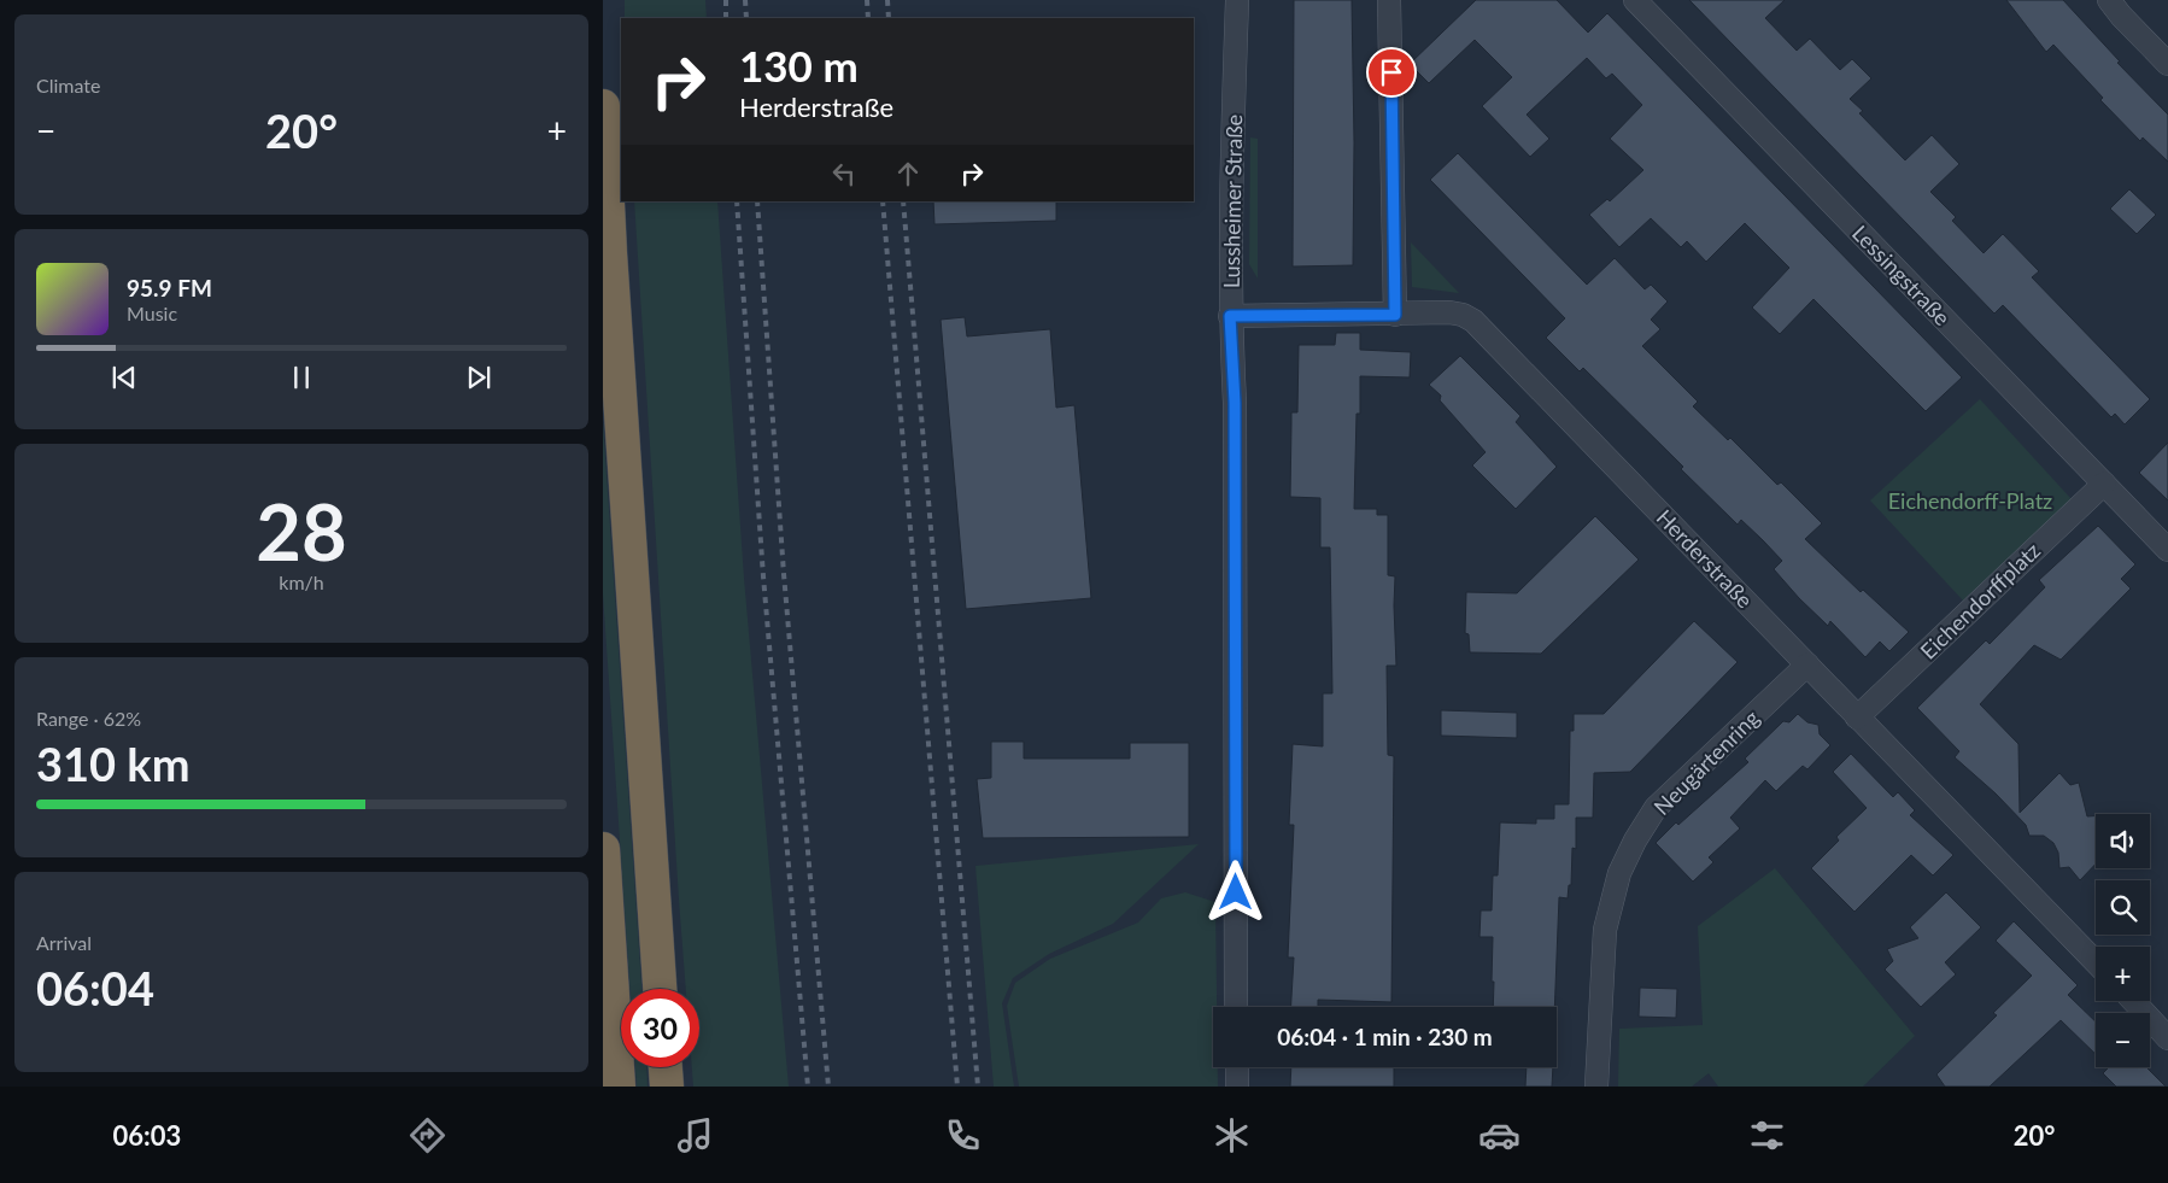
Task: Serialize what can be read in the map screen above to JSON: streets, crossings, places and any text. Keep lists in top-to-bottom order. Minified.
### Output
{"streets":{"street":["Lussheimer Straße","Lessingstraße","Herderstraße","Eichendorffplatz","Neugärtenring"]},"crossings":[["Lussheimer Straße","Herderstraße"],["Lessingstraße","Eichendorffplatz"],["Herderstraße","Eichendorffplatz"],["Herderstraße","Neugärtenring"]],"parks":["Eichendorff-Platz"],"page":{"tile":["Climate",["28","km/h"],["Range · 62%","310 km"],["Arrival","06:04"]],"turn":["130 m","Herderstraße"],"heat":["−","20°","+"],"song":["95.9 FM","Music"],"map_buttons":["+","−"],"limit":"30","trip":"06:04 · 1 min · 230 m","tabs":["06:03","20°"]}}
